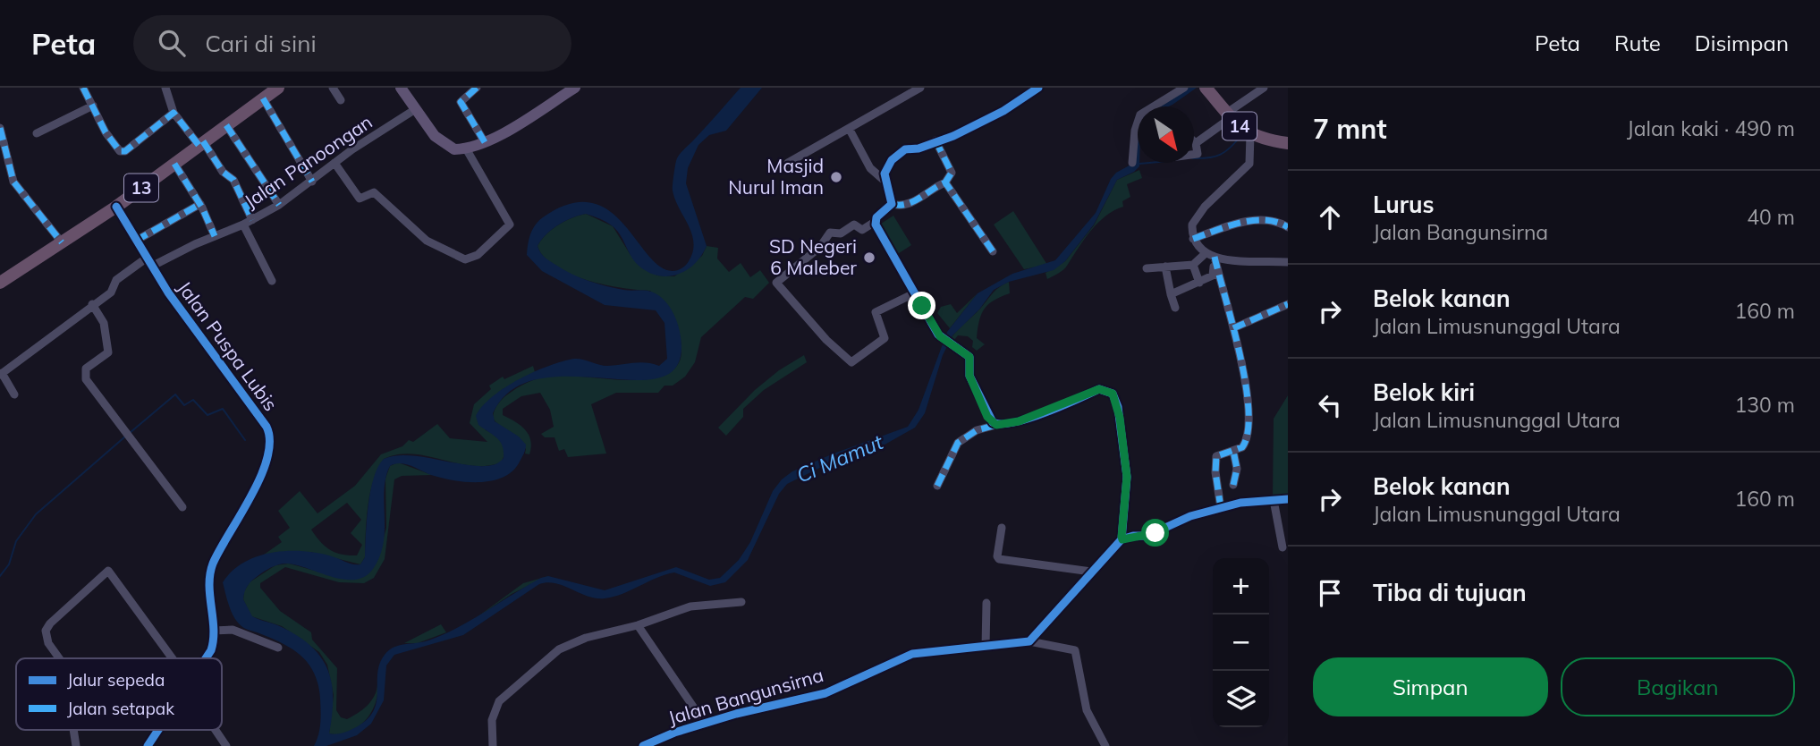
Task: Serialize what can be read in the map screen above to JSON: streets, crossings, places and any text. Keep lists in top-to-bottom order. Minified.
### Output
{"streets":{"highway":["14","13"],"street":["Jalan Panoongan","Jalan Puspa Lubis","Jalan Bangunsirna"]},"crossings":[["Jalan Panoongan","Jalan Puspa Lubis"],["13","Jalan Puspa Lubis"]],"water":["Ci Mamut"],"places":["Masjid Nurul Iman","SD Negeri 6 Maleber"],"legend":["Jalur sepeda","Jalan setapak"],"north":"bottom right","page":{"header":"Peta","search":"Cari di sini","nav":["Peta","Rute","Disimpan"],"heading":["7 mnt","Jalan kaki · 490 m"],"list":[["Lurus","Jalan Bangunsirna","40 m"],["Belok kanan","Jalan Limusnunggal Utara","160 m"],["Belok kiri","Jalan Limusnunggal Utara","130 m"],["Belok kanan","Jalan Limusnunggal Utara","160 m"],"Tiba di tujuan"],"map_buttons":["+","−"],"buttons":["Simpan","Bagikan"]}}
